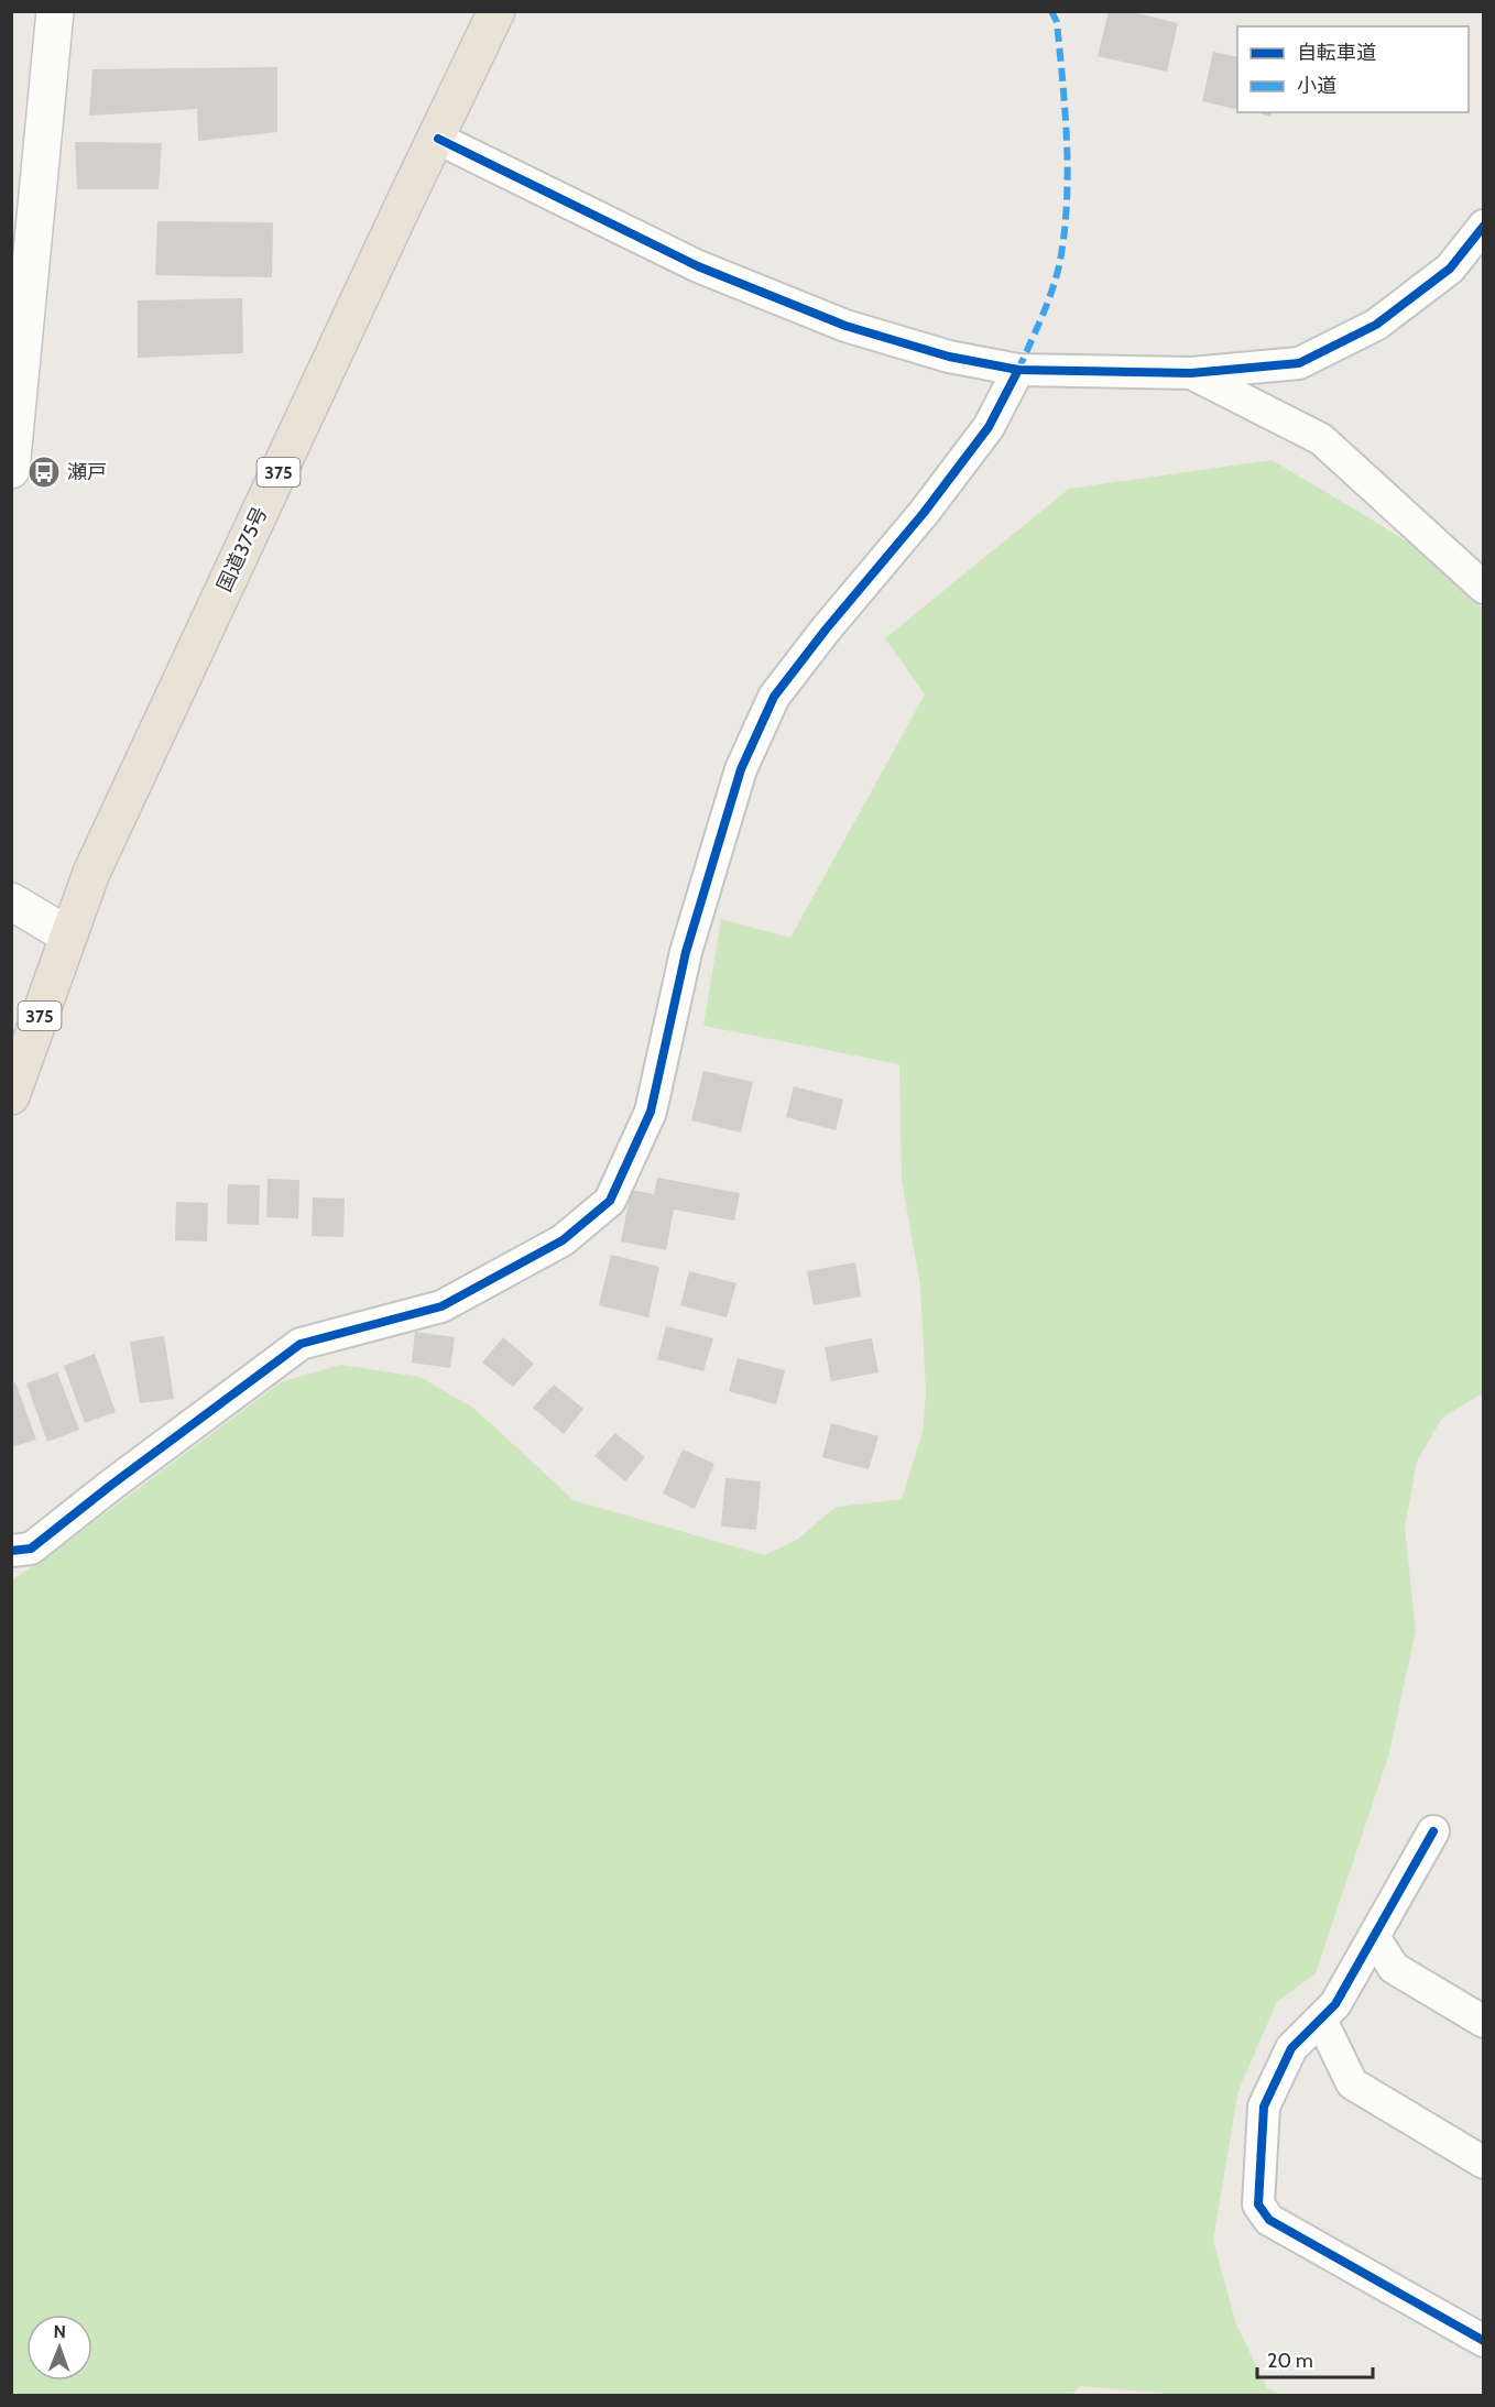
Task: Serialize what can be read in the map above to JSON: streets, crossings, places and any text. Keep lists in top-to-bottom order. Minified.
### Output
{"streets":{"highway":["375","国道375号"]},"places":{"bus stop":["瀬戸"]},"legend":["自転車道","小道"],"scale_bar":"20 m","north":"top"}
